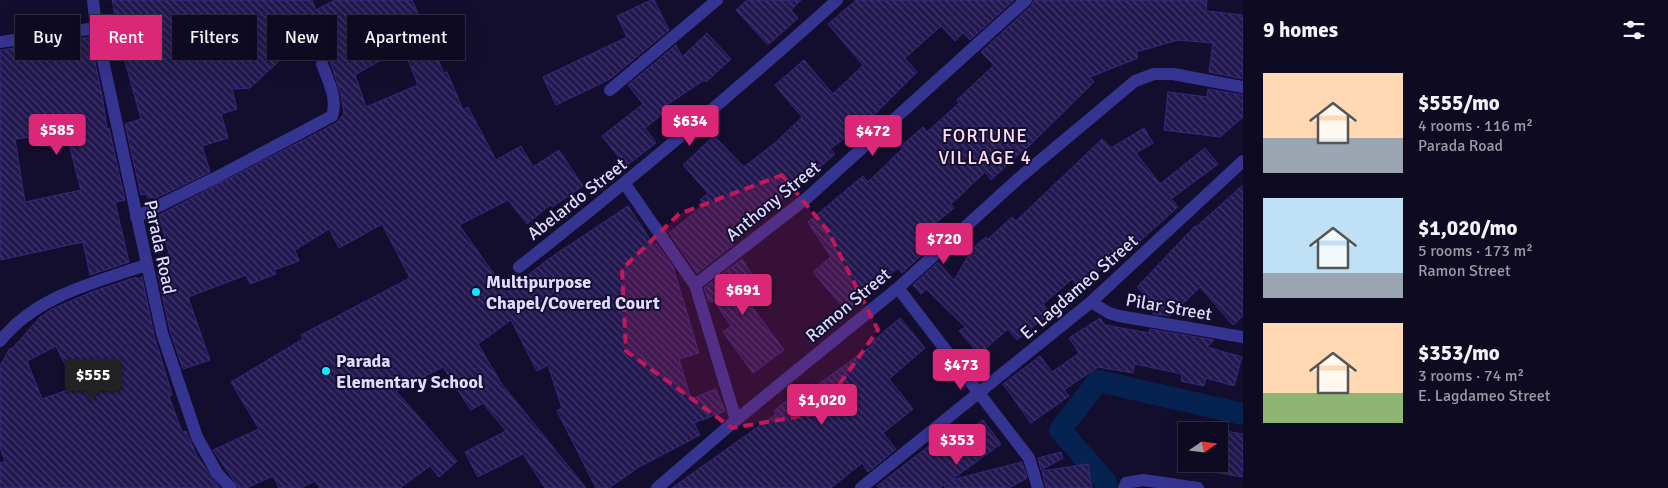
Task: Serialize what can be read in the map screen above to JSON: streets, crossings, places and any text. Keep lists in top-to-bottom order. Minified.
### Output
{"streets":{"street":["Abelardo Street","Anthony Street","Parada Road","E. Lagdameo Street","Ramon Street","Pilar Street"]},"crossings":[["E. Lagdameo Street","Pilar Street"]],"districts":["FORTUNE VILLAGE 4"],"places":["Multipurpose Chapel/Covered Court","Parada Elementary School"],"north":"right","page":{"heading":"9 homes","chip":["Buy","Rent","Filters","New","Apartment"],"list":[{"name":"$555/mo","note":"4 rooms · 116 m² · Parada Road"},{"name":"$1,020/mo","note":"5 rooms · 173 m² · Ramon Street"},{"name":"$353/mo","note":"3 rooms · 74 m² · E. Lagdameo Street"}],"price":["$634","$585","$472","$720","$691","$473","$555","$1,020","$353"]}}
